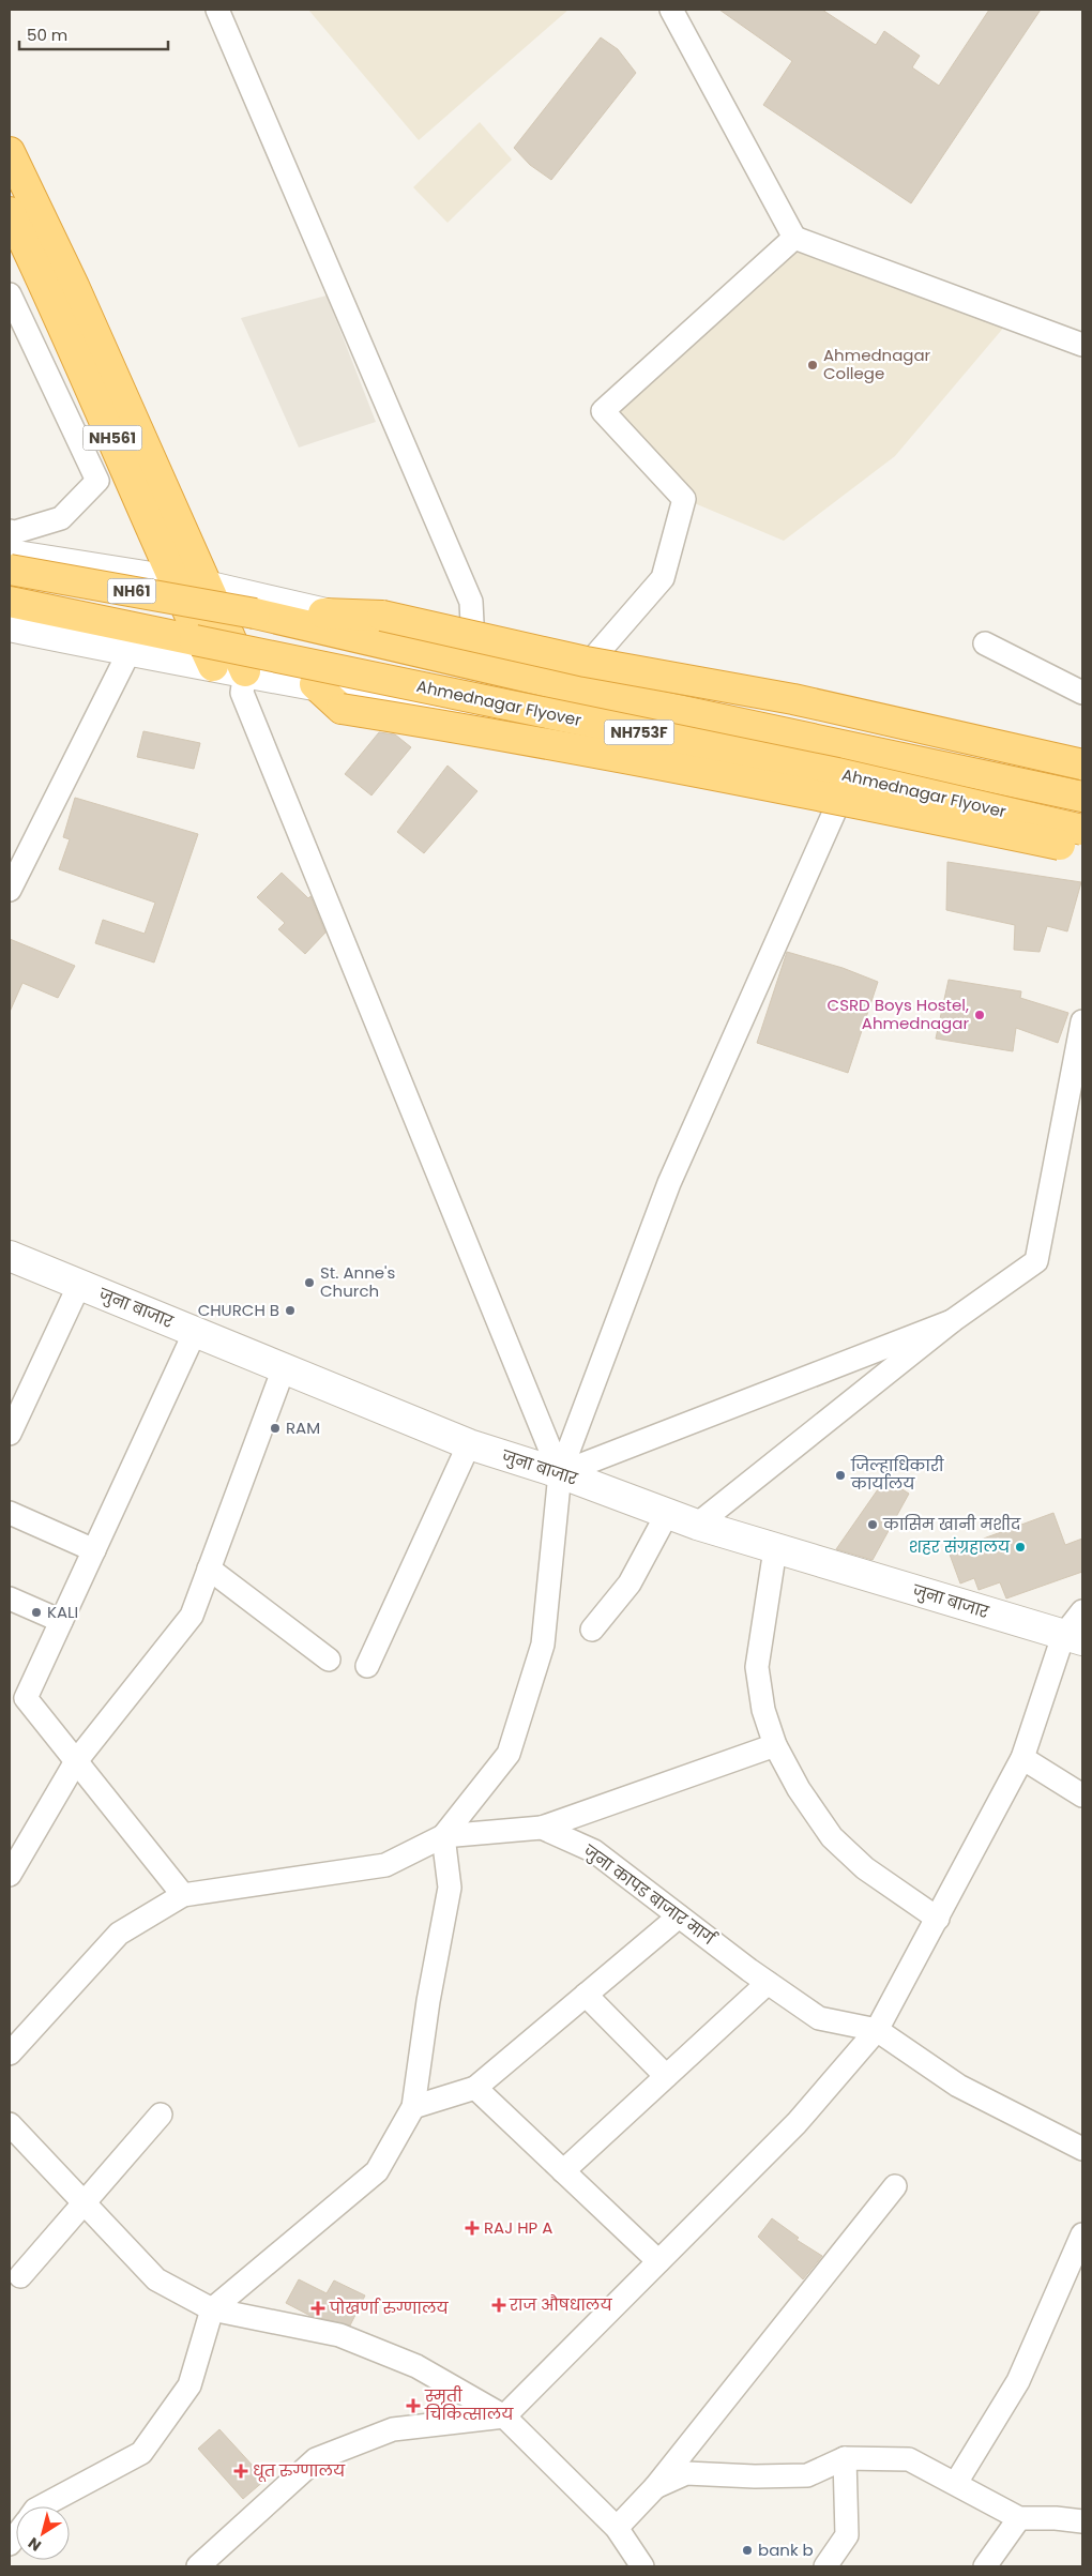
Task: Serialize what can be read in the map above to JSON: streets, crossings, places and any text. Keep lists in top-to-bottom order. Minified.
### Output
{"streets":{"highway":["NH561","NH61","Ahmednagar Flyover","NH753F"],"street":["जुना बाजार","जुना कापड बाजार मार्ग"]},"places":{"other":["Ahmednagar College","CSRD Boys Hostel, Ahmednagar","St. Anne's Church","CHURCH B","RAM","जिल्हाधिकारी कार्यालय","कासिम खानी मशीद","शहर संग्रहालय","KALI","bank b"],"health":["RAJ HP A","राज औषधालय","पोखर्णा रुग्णालय","स्मृती चिकित्सालय","धूत रुग्णालय"]},"scale_bar":"50 m","north":"bottom left"}
